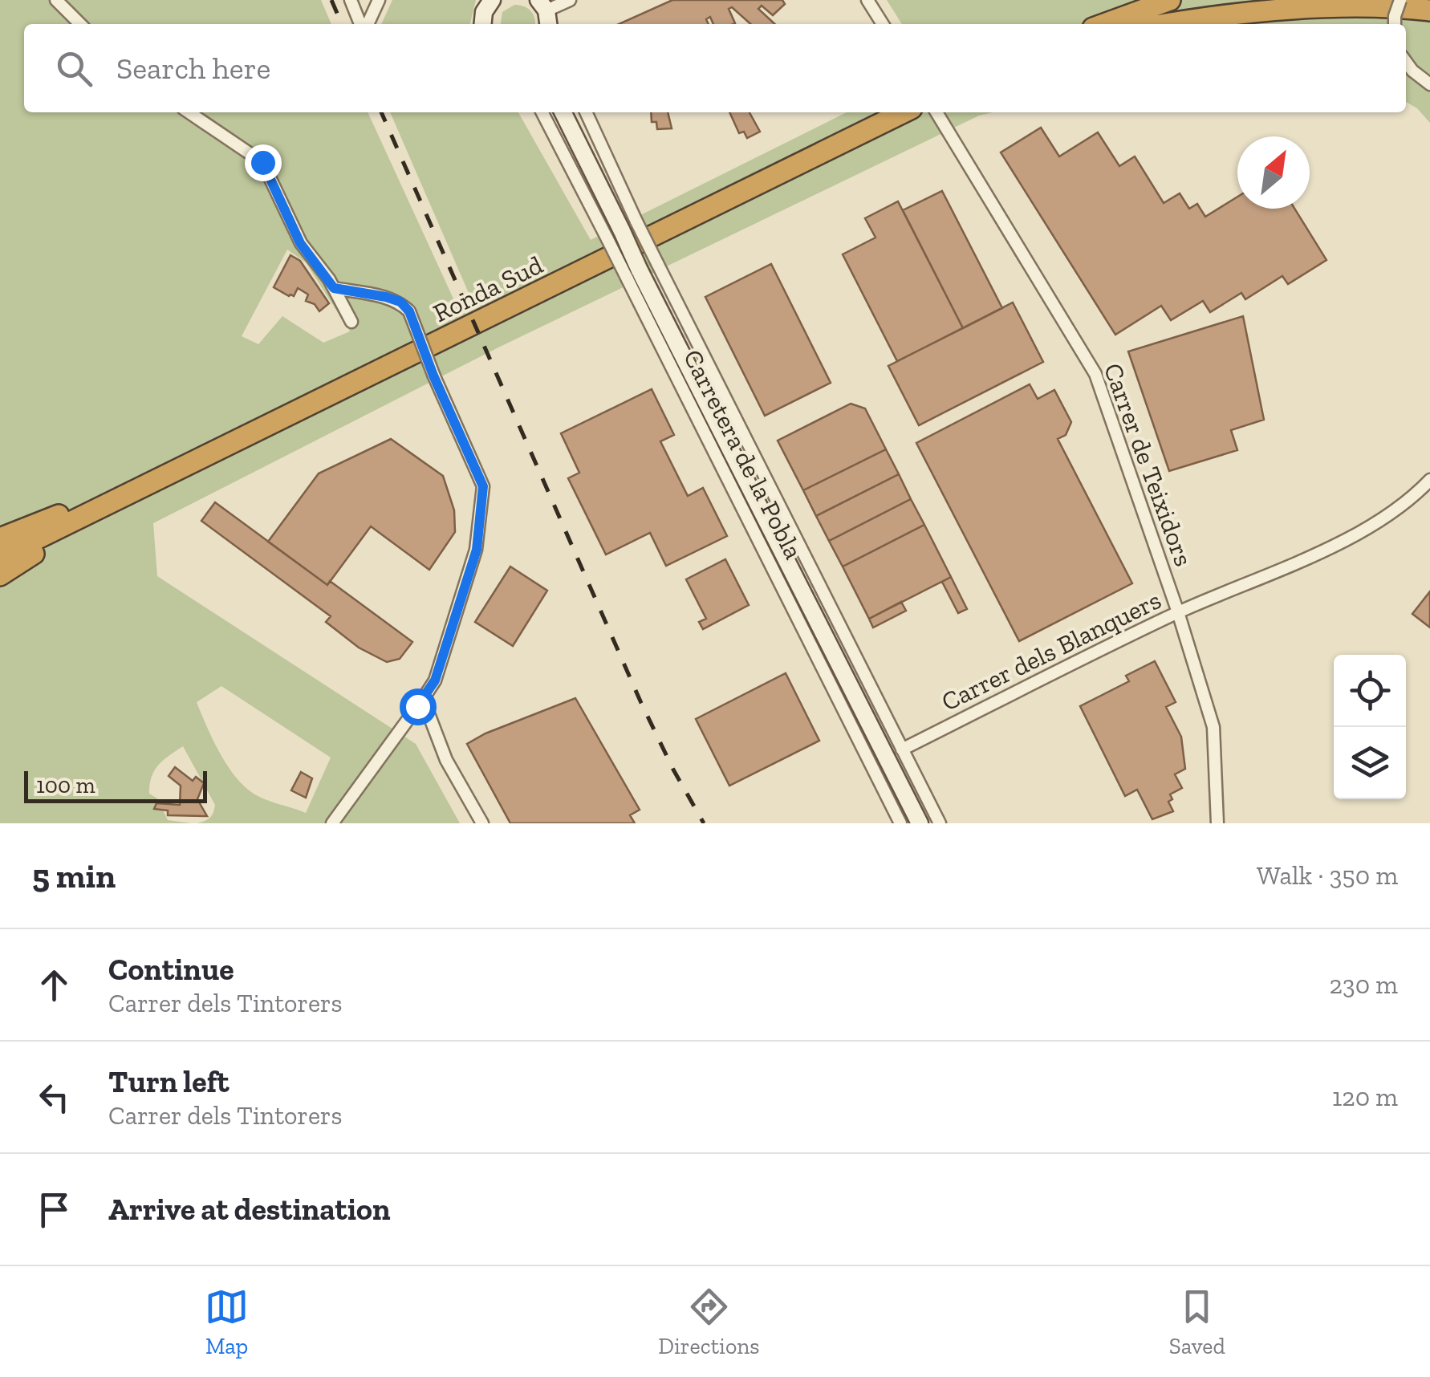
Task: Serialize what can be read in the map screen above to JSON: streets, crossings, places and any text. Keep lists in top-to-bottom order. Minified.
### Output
{"streets":{"highway":["Ronda Sud"],"street":["Carretera de la Pobla","Carrer de Teixidors","Carrer dels Blanquers"]},"crossings":[["Carretera de la Pobla","Carrer dels Blanquers"],["Carrer de Teixidors","Carrer dels Blanquers"]],"scale_bar":"100 m","north":"top right","page":{"search":"Search here","scale":"100 m","heading":["5 min","Walk · 350 m"],"list":[["Continue","Carrer dels Tintorers","230 m"],["Turn left","Carrer dels Tintorers","120 m"],"Arrive at destination"],"nav":["Map","Directions","Saved"]}}
